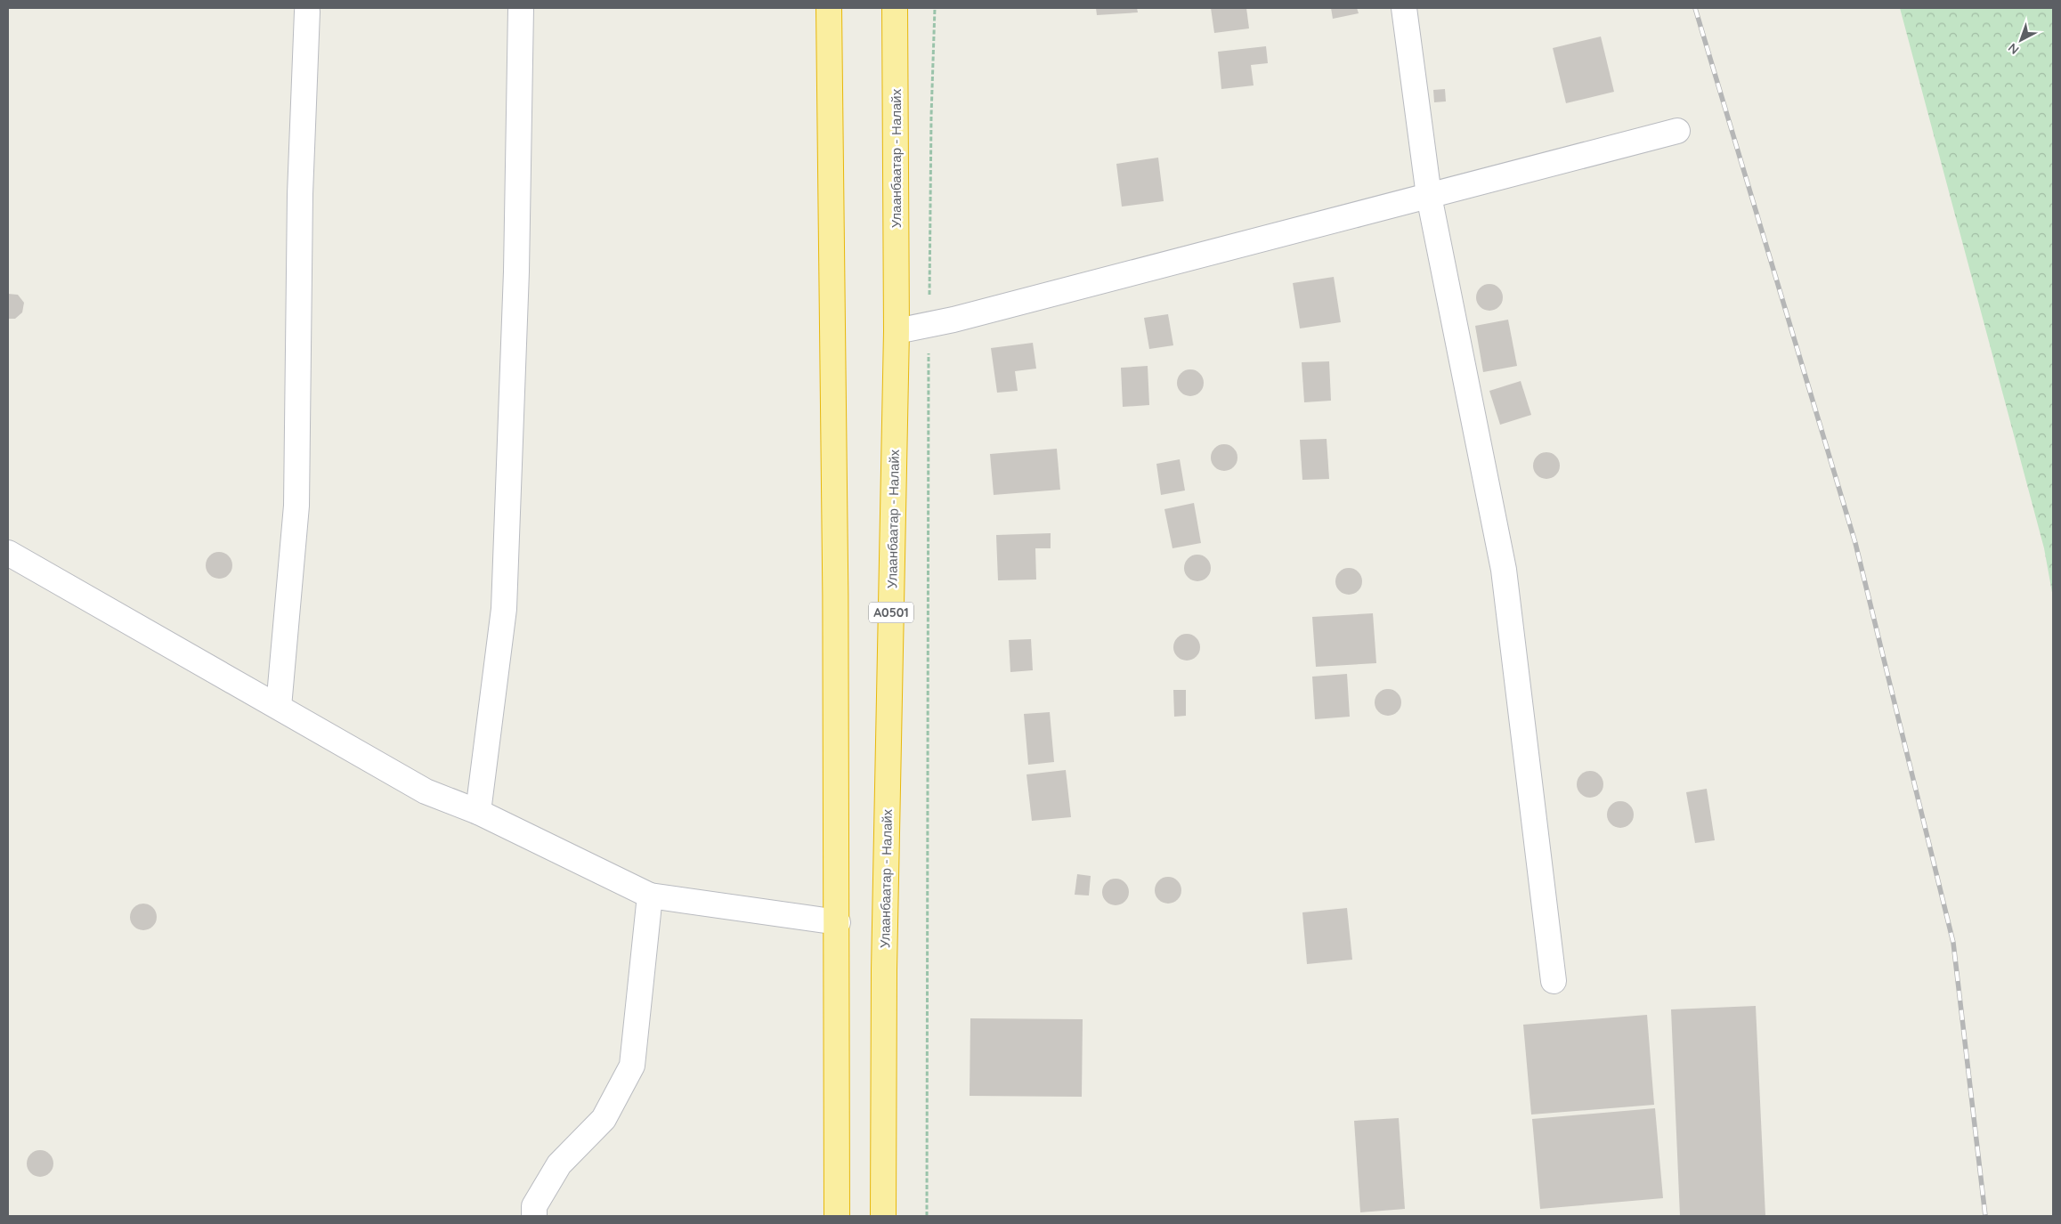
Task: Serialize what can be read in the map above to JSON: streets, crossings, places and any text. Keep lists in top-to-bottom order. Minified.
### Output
{"streets":{"highway":["Улаанбаатар - Налайх","A0501"]},"north":"bottom left"}
